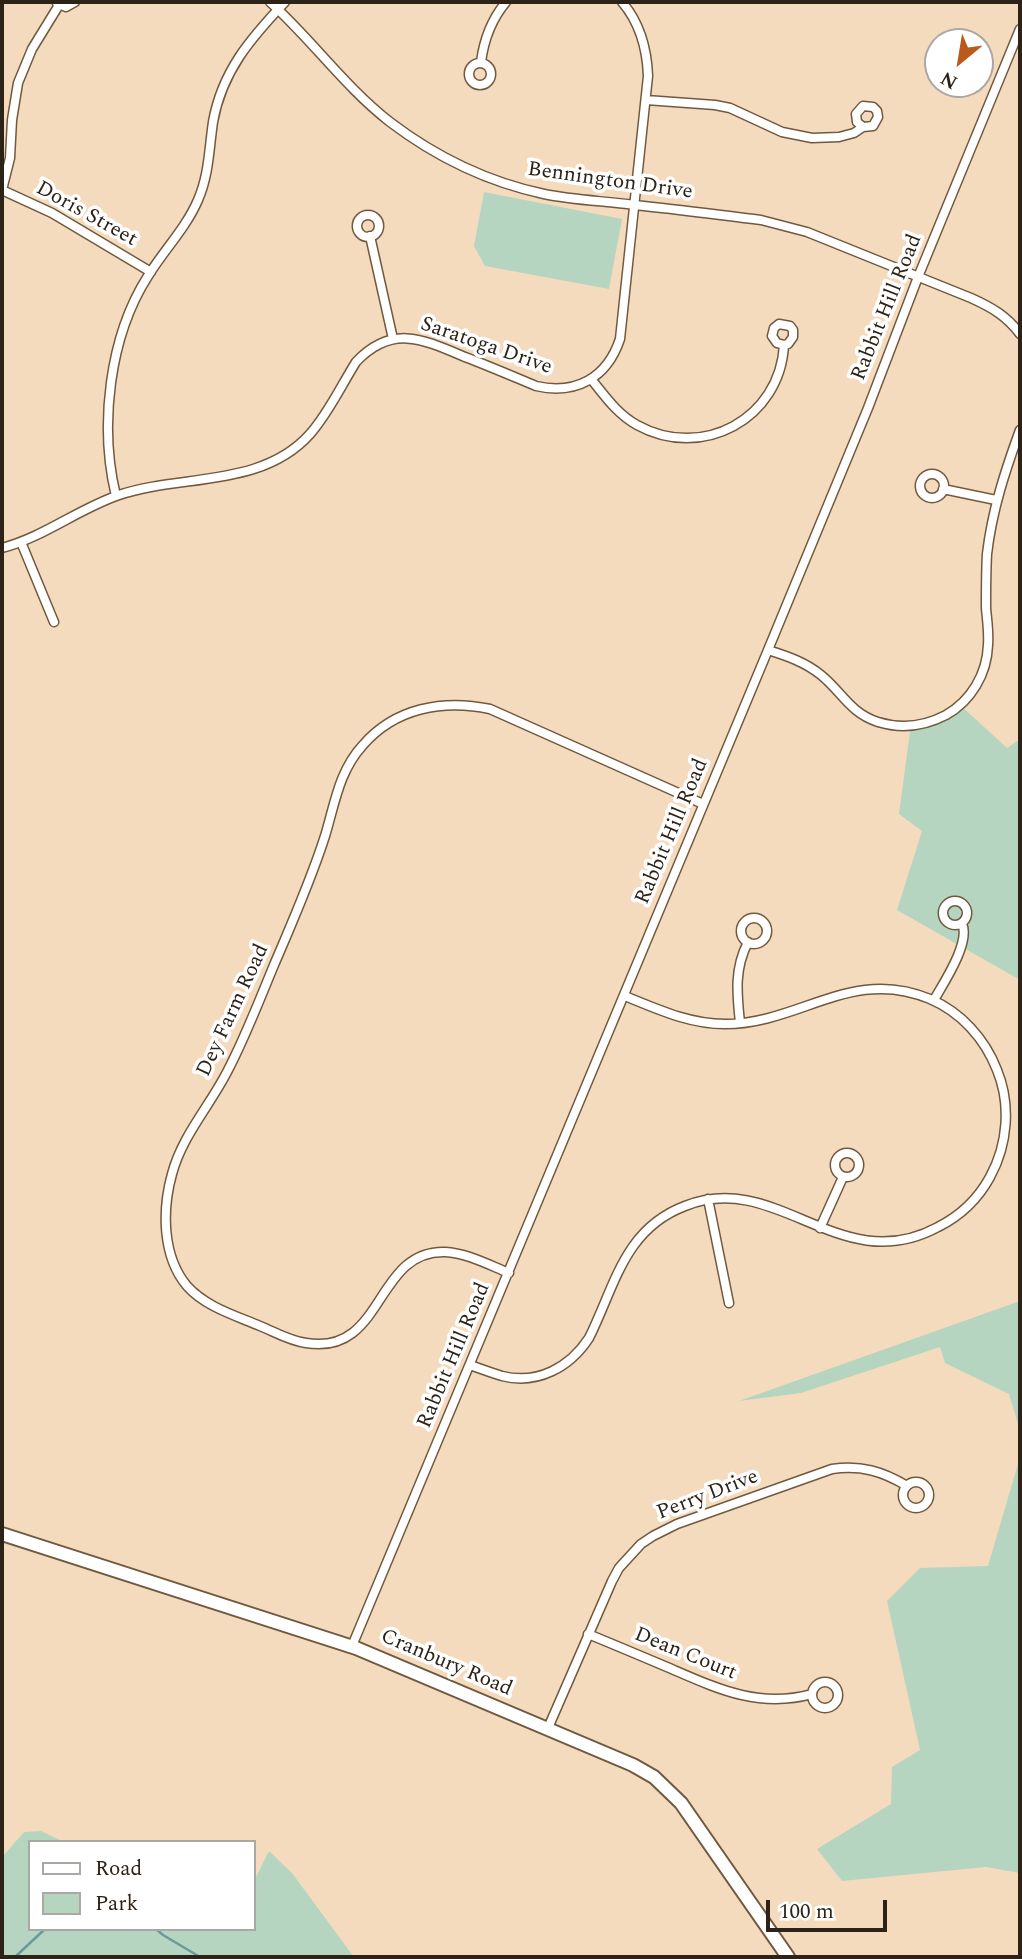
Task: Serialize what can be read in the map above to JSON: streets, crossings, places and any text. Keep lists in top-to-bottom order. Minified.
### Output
{"streets":{"street":["Bennington Drive","Doris Street","Rabbit Hill Road","Saratoga Drive","Dey Farm Road","Perry Drive","Dean Court","Cranbury Road"]},"crossings":[["Bennington Drive","Rabbit Hill Road"],["Rabbit Hill Road","Dey Farm Road"],["Rabbit Hill Road","Cranbury Road"],["Perry Drive","Dean Court"],["Perry Drive","Cranbury Road"]],"legend":["Road","Park"],"scale_bar":"100 m","north":"bottom left"}
